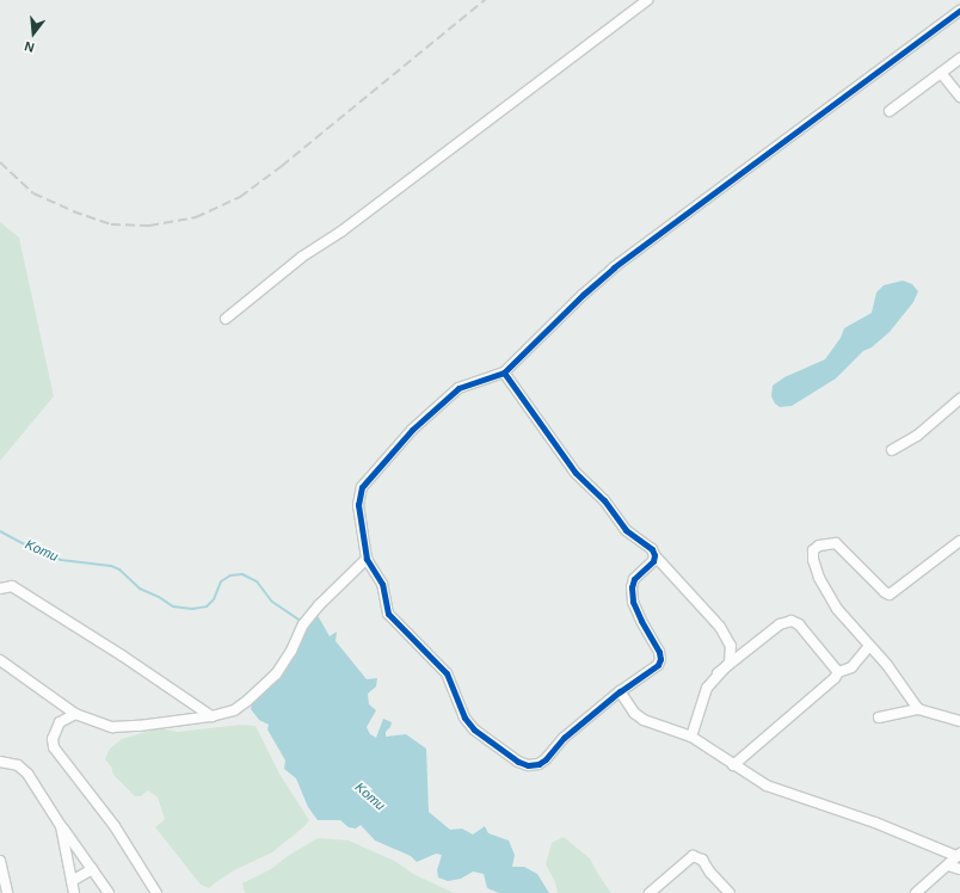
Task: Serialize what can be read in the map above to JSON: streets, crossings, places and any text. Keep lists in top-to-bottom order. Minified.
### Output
{"water":["Komu"],"north":"bottom"}
